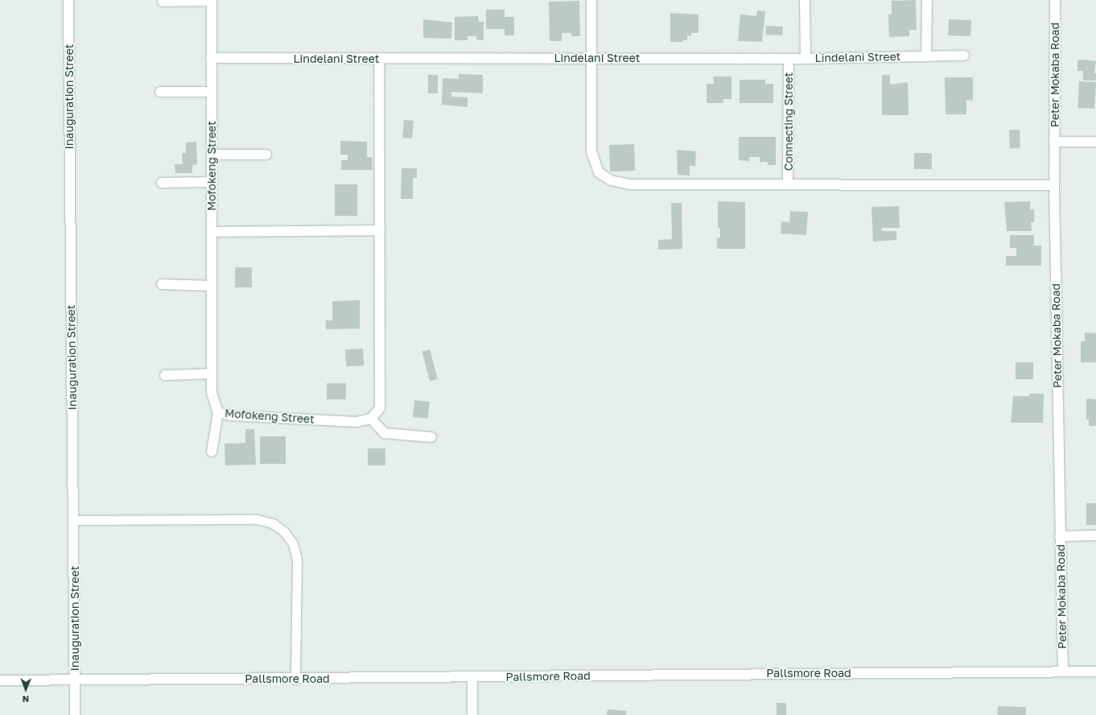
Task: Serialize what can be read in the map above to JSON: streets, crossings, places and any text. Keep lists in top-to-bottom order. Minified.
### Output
{"streets":{"street":["Lindelani Street","Peter Mokaba Road","Inauguration Street","Connecting Street","Mofokeng Street","Pallsmore Road"]},"crossings":[["Lindelani Street","Connecting Street"],["Lindelani Street","Mofokeng Street"],["Peter Mokaba Road","Pallsmore Road"],["Inauguration Street","Pallsmore Road"]],"north":"bottom"}
